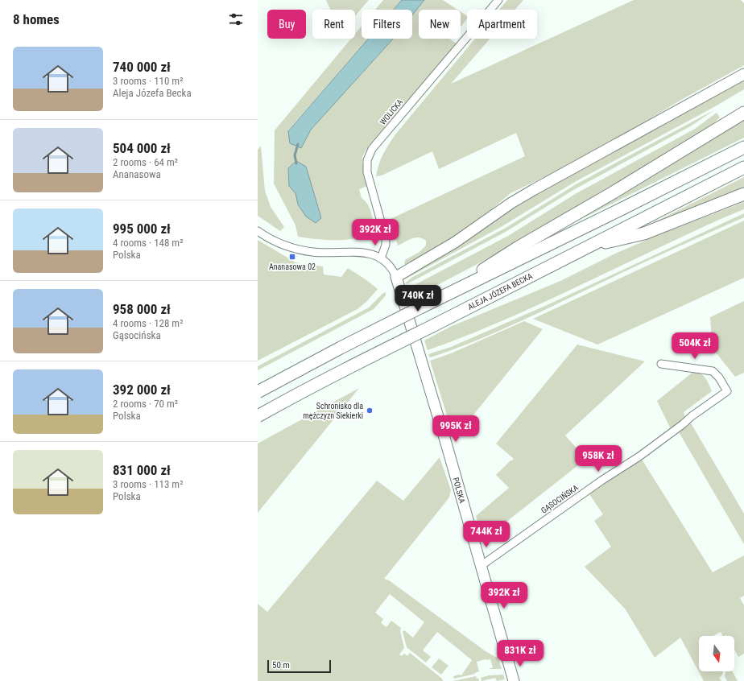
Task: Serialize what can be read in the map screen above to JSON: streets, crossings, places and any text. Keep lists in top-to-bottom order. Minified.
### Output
{"streets":{"main road":["ALEJA JÓZEFA BECKA"],"street":["WOLICKA","POLSKA","GĄSOCIŃSKA"]},"crossings":[["POLSKA","GĄSOCIŃSKA"]],"places":{"transit":["Ananasowa 02"],"other":["Schronisko dla mężczyzn Siekierki"]},"scale_bar":"50 m","north":"bottom","page":{"heading":"8 homes","chip":["Buy","Rent","Filters","New","Apartment"],"list":[{"name":"740 000 zł","note":"3 rooms · 110 m² · Aleja Józefa Becka"},{"name":"504 000 zł","note":"2 rooms · 64 m² · Ananasowa"},{"name":"995 000 zł","note":"4 rooms · 148 m² · Polska"},{"name":"958 000 zł","note":"4 rooms · 128 m² · Gąsocińska"},{"name":"392 000 zł","note":"2 rooms · 70 m² · Polska"},{"name":"831 000 zł","note":"3 rooms · 113 m² · Polska"}],"price":["392K zł","740K zł","504K zł","995K zł","958K zł","744K zł","392K zł","831K zł"],"scale":"50 m"}}
